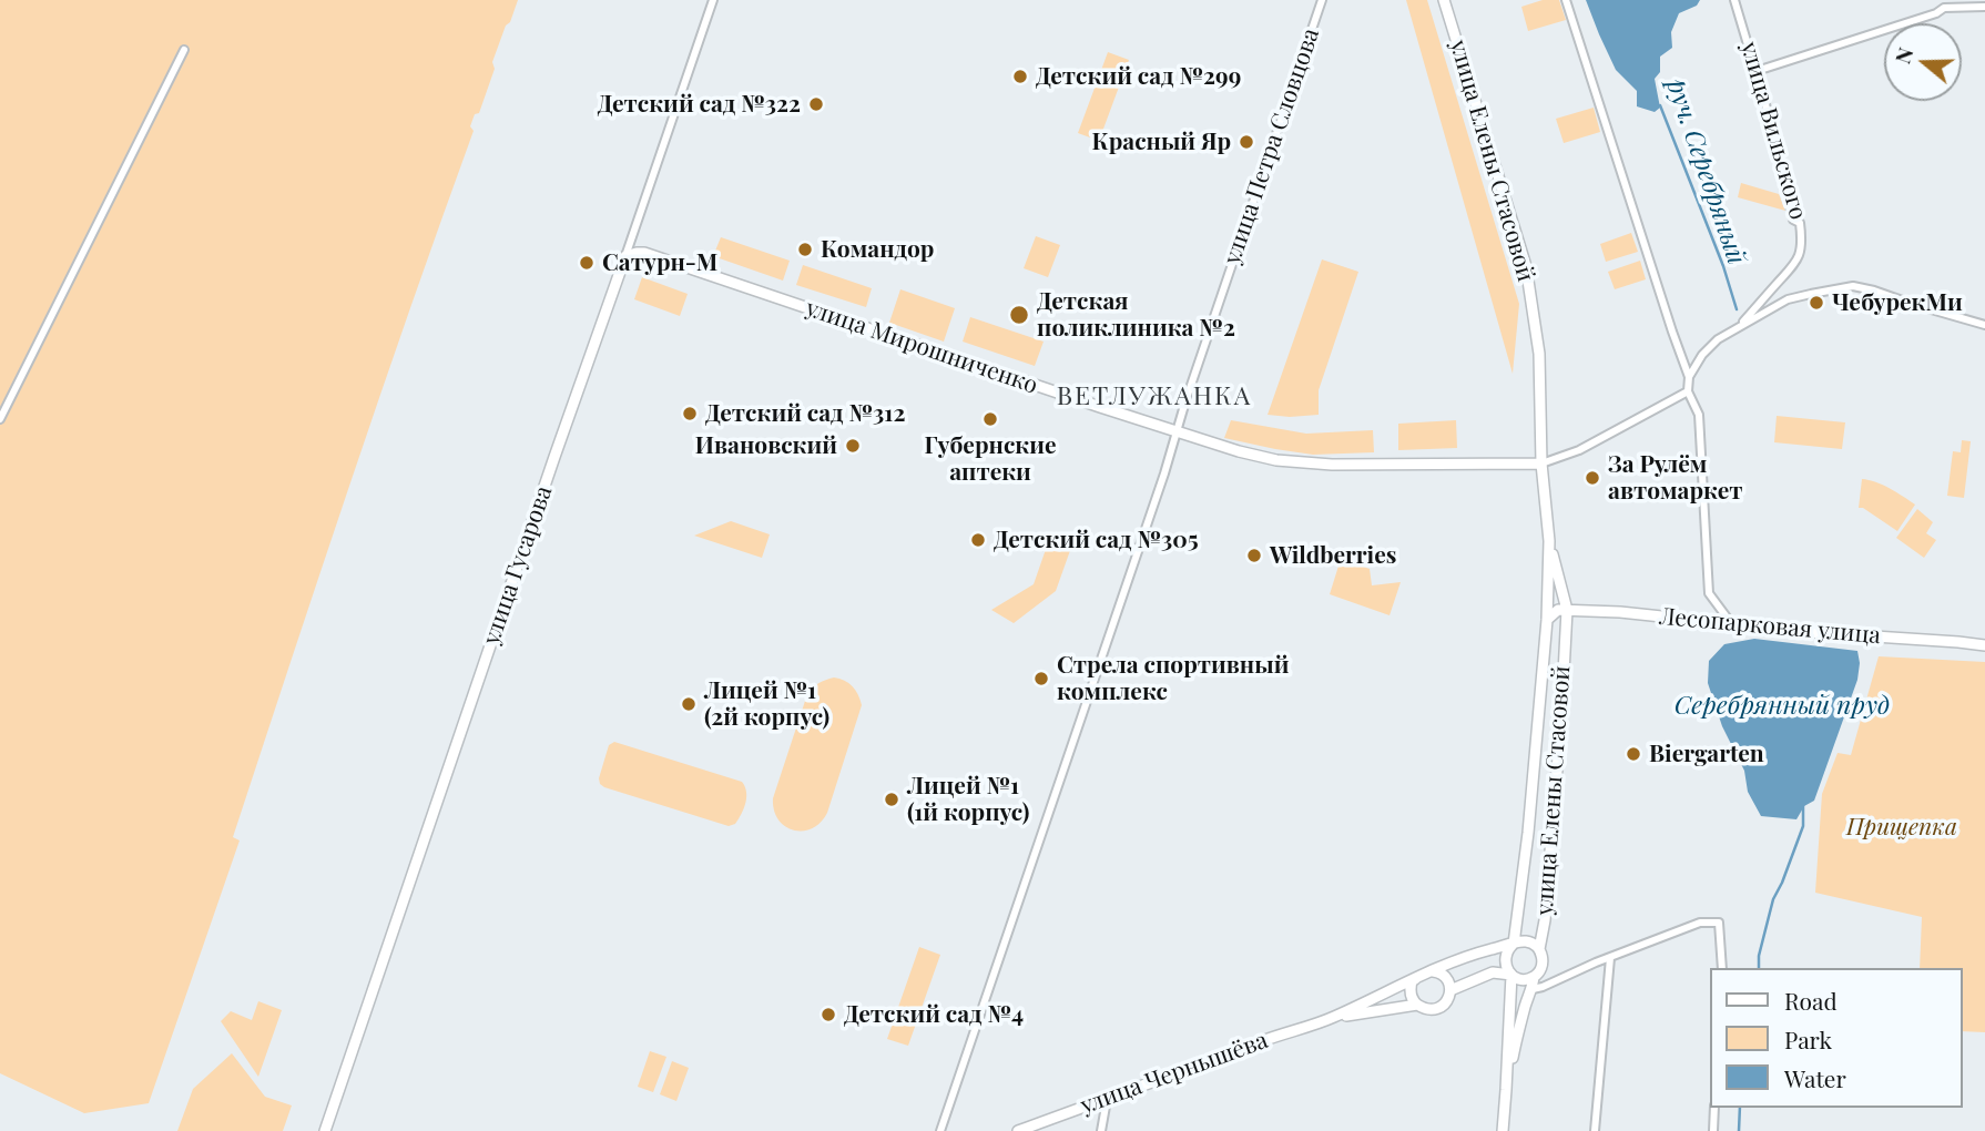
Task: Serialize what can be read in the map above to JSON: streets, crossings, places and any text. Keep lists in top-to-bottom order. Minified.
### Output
{"streets":{"street":["улица Вильского","улица Петра Словцова","улица Елены Стасовой","улица Мирошниченко","улица Гусарова","Лесопарковая улица","улица Чернышёва"]},"crossings":[["улица Петра Словцова","улица Мирошниченко"],["улица Елены Стасовой","улица Мирошниченко"],["улица Елены Стасовой","Лесопарковая улица"],["улица Елены Стасовой","улица Чернышёва"],["улица Мирошниченко","улица Гусарова"]],"districts":["ВЕТЛУЖАНКА"],"water":["руч. Серебряный","Серебрянный пруд"],"parks":["Прищепка"],"places":["Детский сад №299","Детский сад №322","Красный Яр","Командор","Сатурн-М","ЧебурекМи","Детская поликлиника №2","Детский сад №312","Губернские аптеки","Ивановский","За Рулём автомаркет","Детский сад №305","Wildberries","Стрела спортивный комплекс","Лицей №1 (2й корпус)","Biergarten","Лицей №1 (1й корпус)","Детский сад №4"],"legend":["Road","Park","Water"],"north":"left"}
